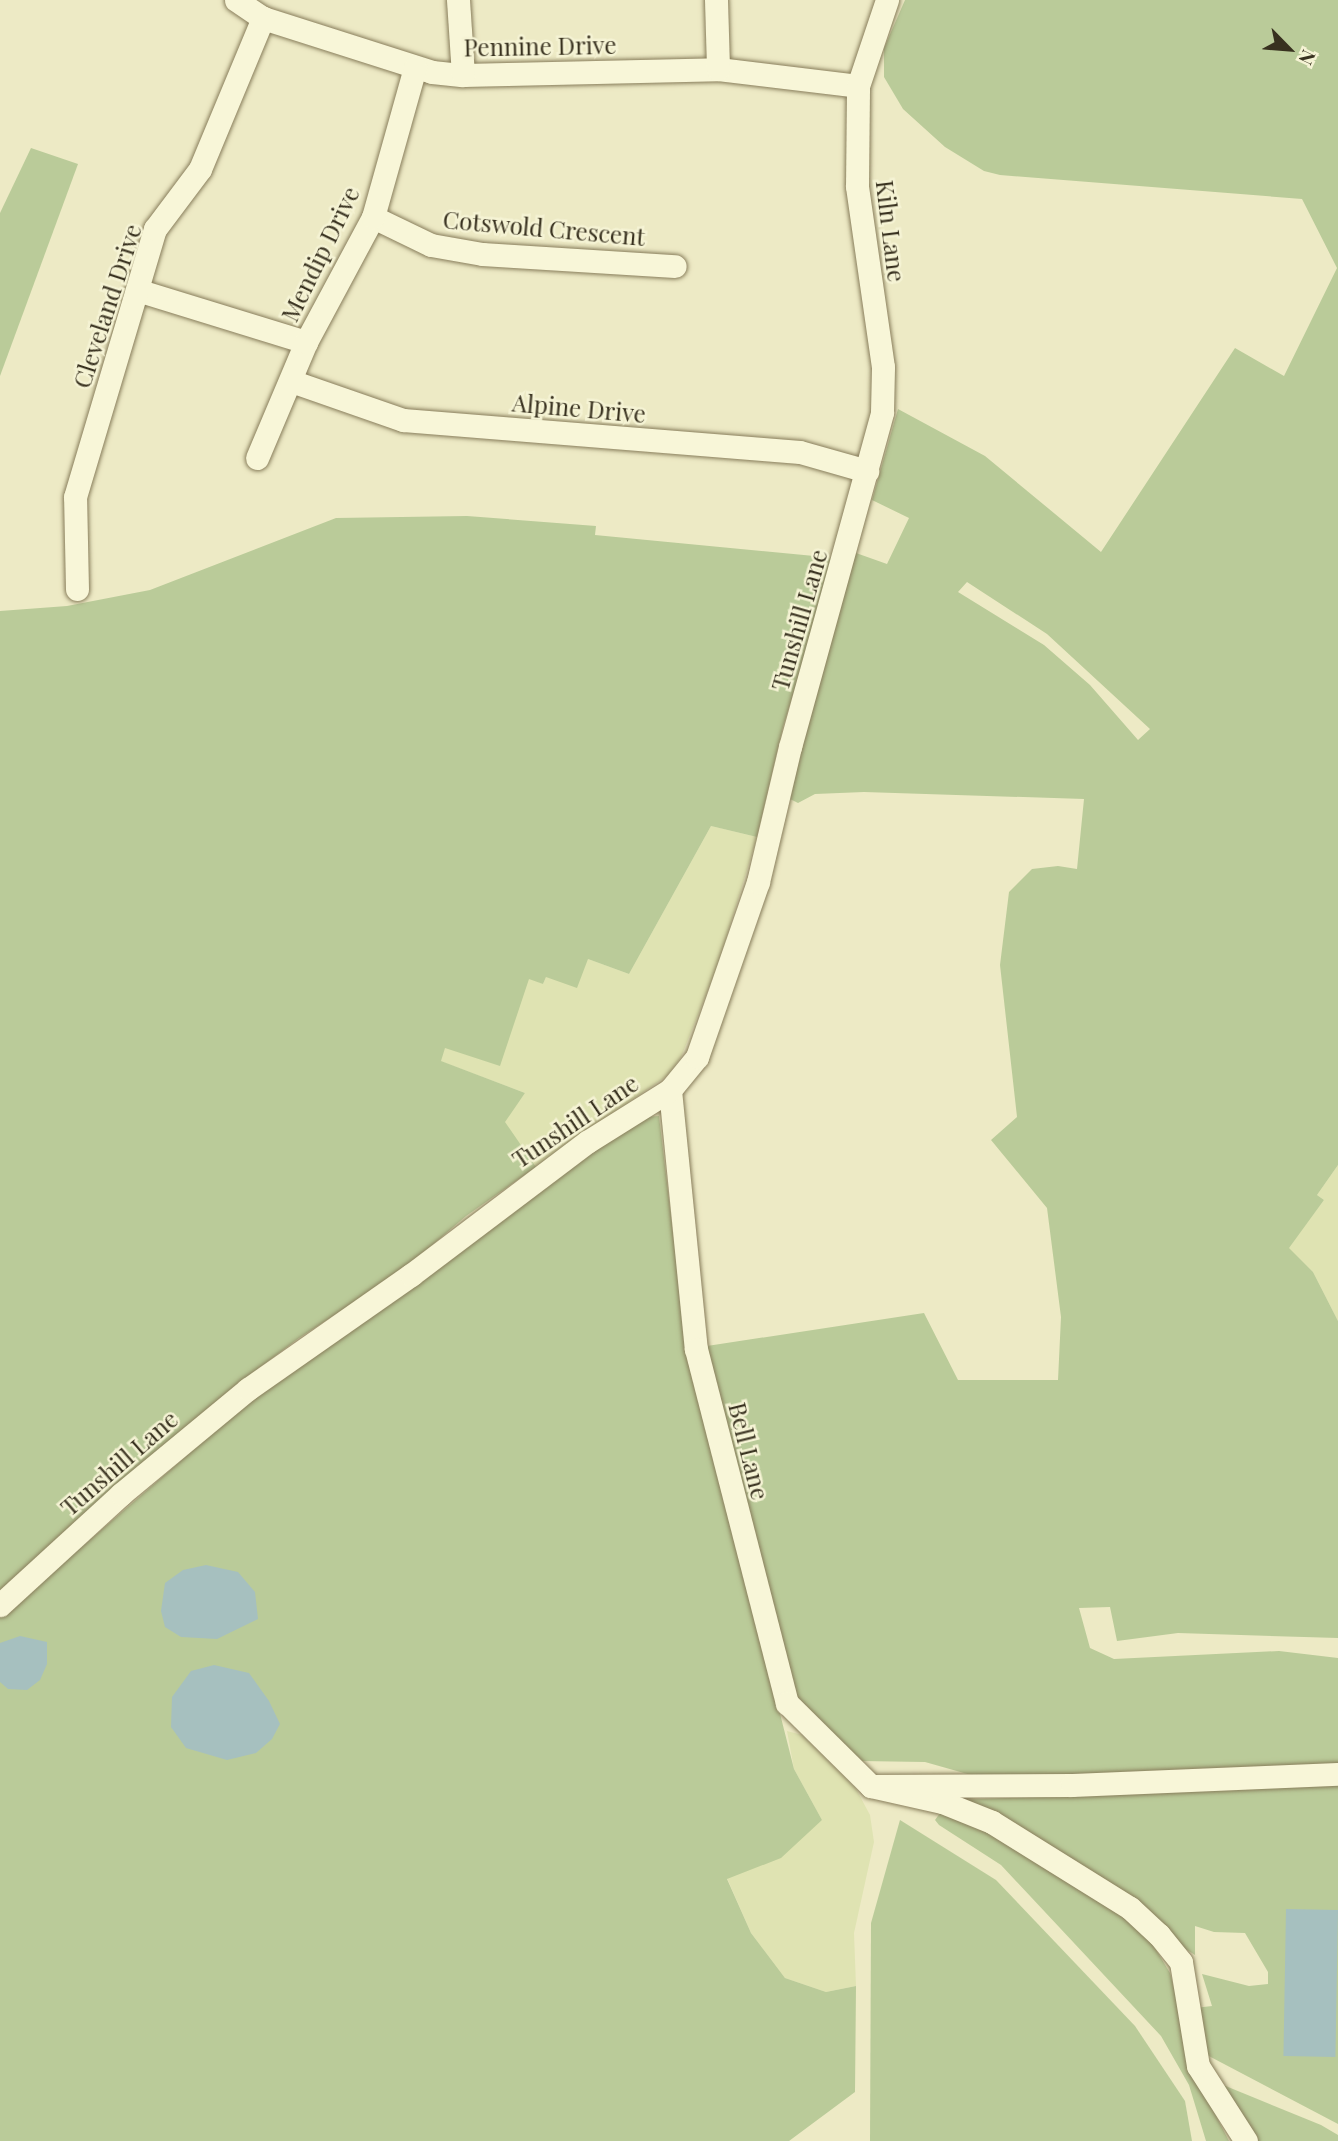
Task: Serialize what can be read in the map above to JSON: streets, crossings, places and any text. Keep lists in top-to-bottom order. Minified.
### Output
{"streets":{"street":["Pennine Drive","Cotswold Crescent","Kiln Lane","Mendip Drive","Cleveland Drive","Alpine Drive","Tunshill Lane","Bell Lane"]},"crossings":[["Pennine Drive","Kiln Lane"],["Pennine Drive","Mendip Drive"],["Pennine Drive","Cleveland Drive"],["Cotswold Crescent","Mendip Drive"],["Kiln Lane","Alpine Drive"],["Kiln Lane","Tunshill Lane"],["Mendip Drive","Alpine Drive"],["Alpine Drive","Tunshill Lane"],["Tunshill Lane","Bell Lane"]],"north":"bottom right"}
